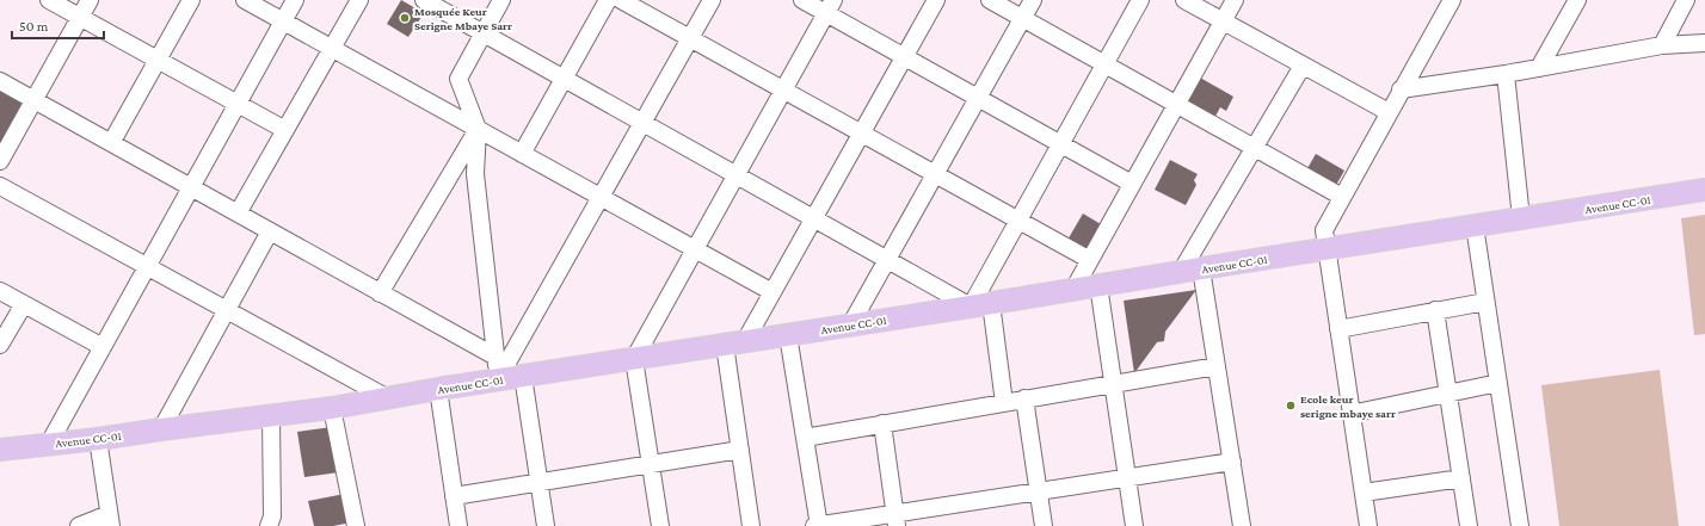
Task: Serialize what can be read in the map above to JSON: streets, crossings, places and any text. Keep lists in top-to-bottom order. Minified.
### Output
{"streets":{"main road":["Avenue CC-01"]},"places":["Mosquée Keur Serigne Mbaye Sarr","Ecole keur serigne mbaye sarr"],"scale_bar":"50 m"}
